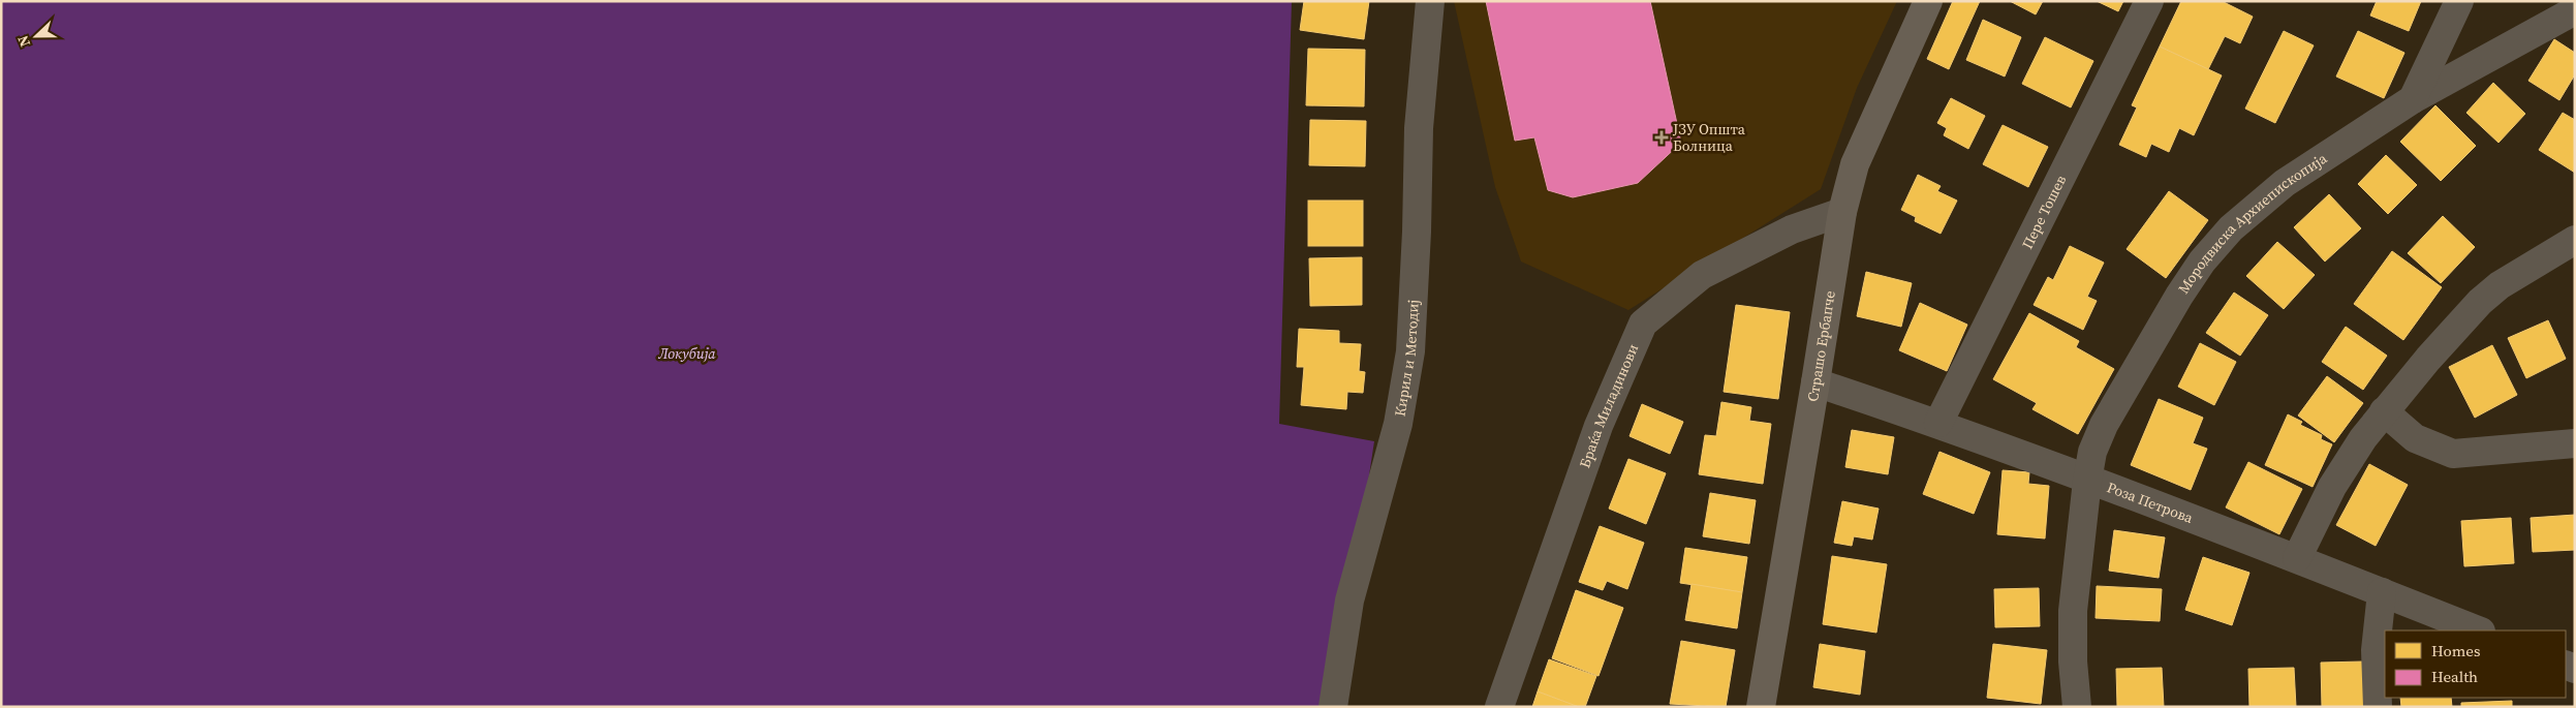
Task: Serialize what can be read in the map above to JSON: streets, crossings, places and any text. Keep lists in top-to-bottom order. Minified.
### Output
{"streets":{"main road":["Страшо Ербапче"],"street":["Пере Тошев","Мородвиска Архиепископија","Кирил и Методиј","Браќа Миладинови","Роза Петрова"]},"crossings":[["Пере Тошев","Роза Петрова"],["Мородвиска Архиепископија","Роза Петрова"],["Страшо Ербапче","Браќа Миладинови"],["Страшо Ербапче","Роза Петрова"]],"parks":["Локубија"],"places":{"health":["ЈЗУ Општа Болница"]},"legend":["Homes","Health"],"north":"left"}
